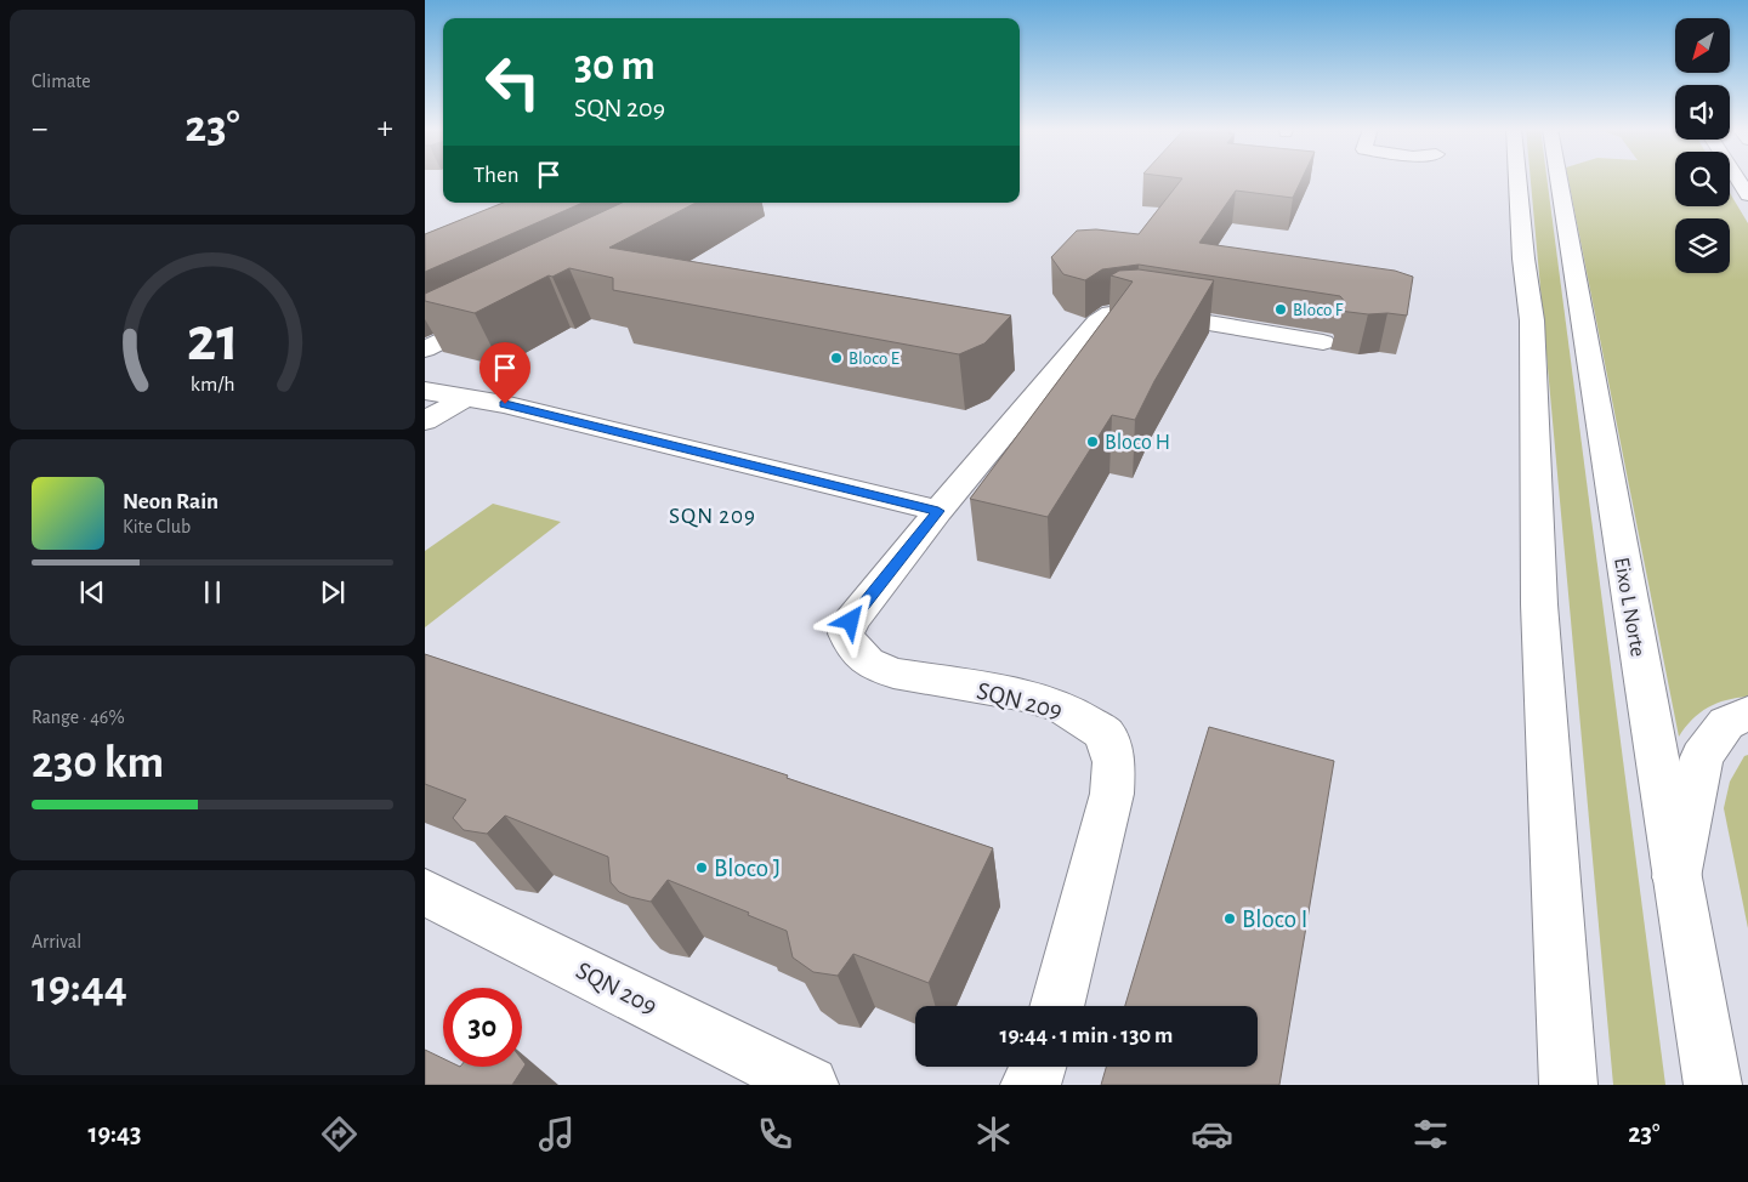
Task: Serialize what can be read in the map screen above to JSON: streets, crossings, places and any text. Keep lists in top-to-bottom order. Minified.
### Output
{"streets":{"main road":["Eixo L Norte","SQN 209"]},"districts":["SQN 209"],"places":["Bloco F","Bloco E","Bloco H","Bloco J","Bloco I"],"north":"bottom left","page":{"tile":["Climate",["Range · 46%","230 km"],["Arrival","19:44"]],"turn":["30 m","SQN 209"],"heat":["−","23°","+"],"then":"Then","song":["Neon Rain","Kite Club"],"limit":"30","trip":"19:44 · 1 min · 130 m","tabs":["19:43","23°"],"gauge":["21","km/h"]}}
